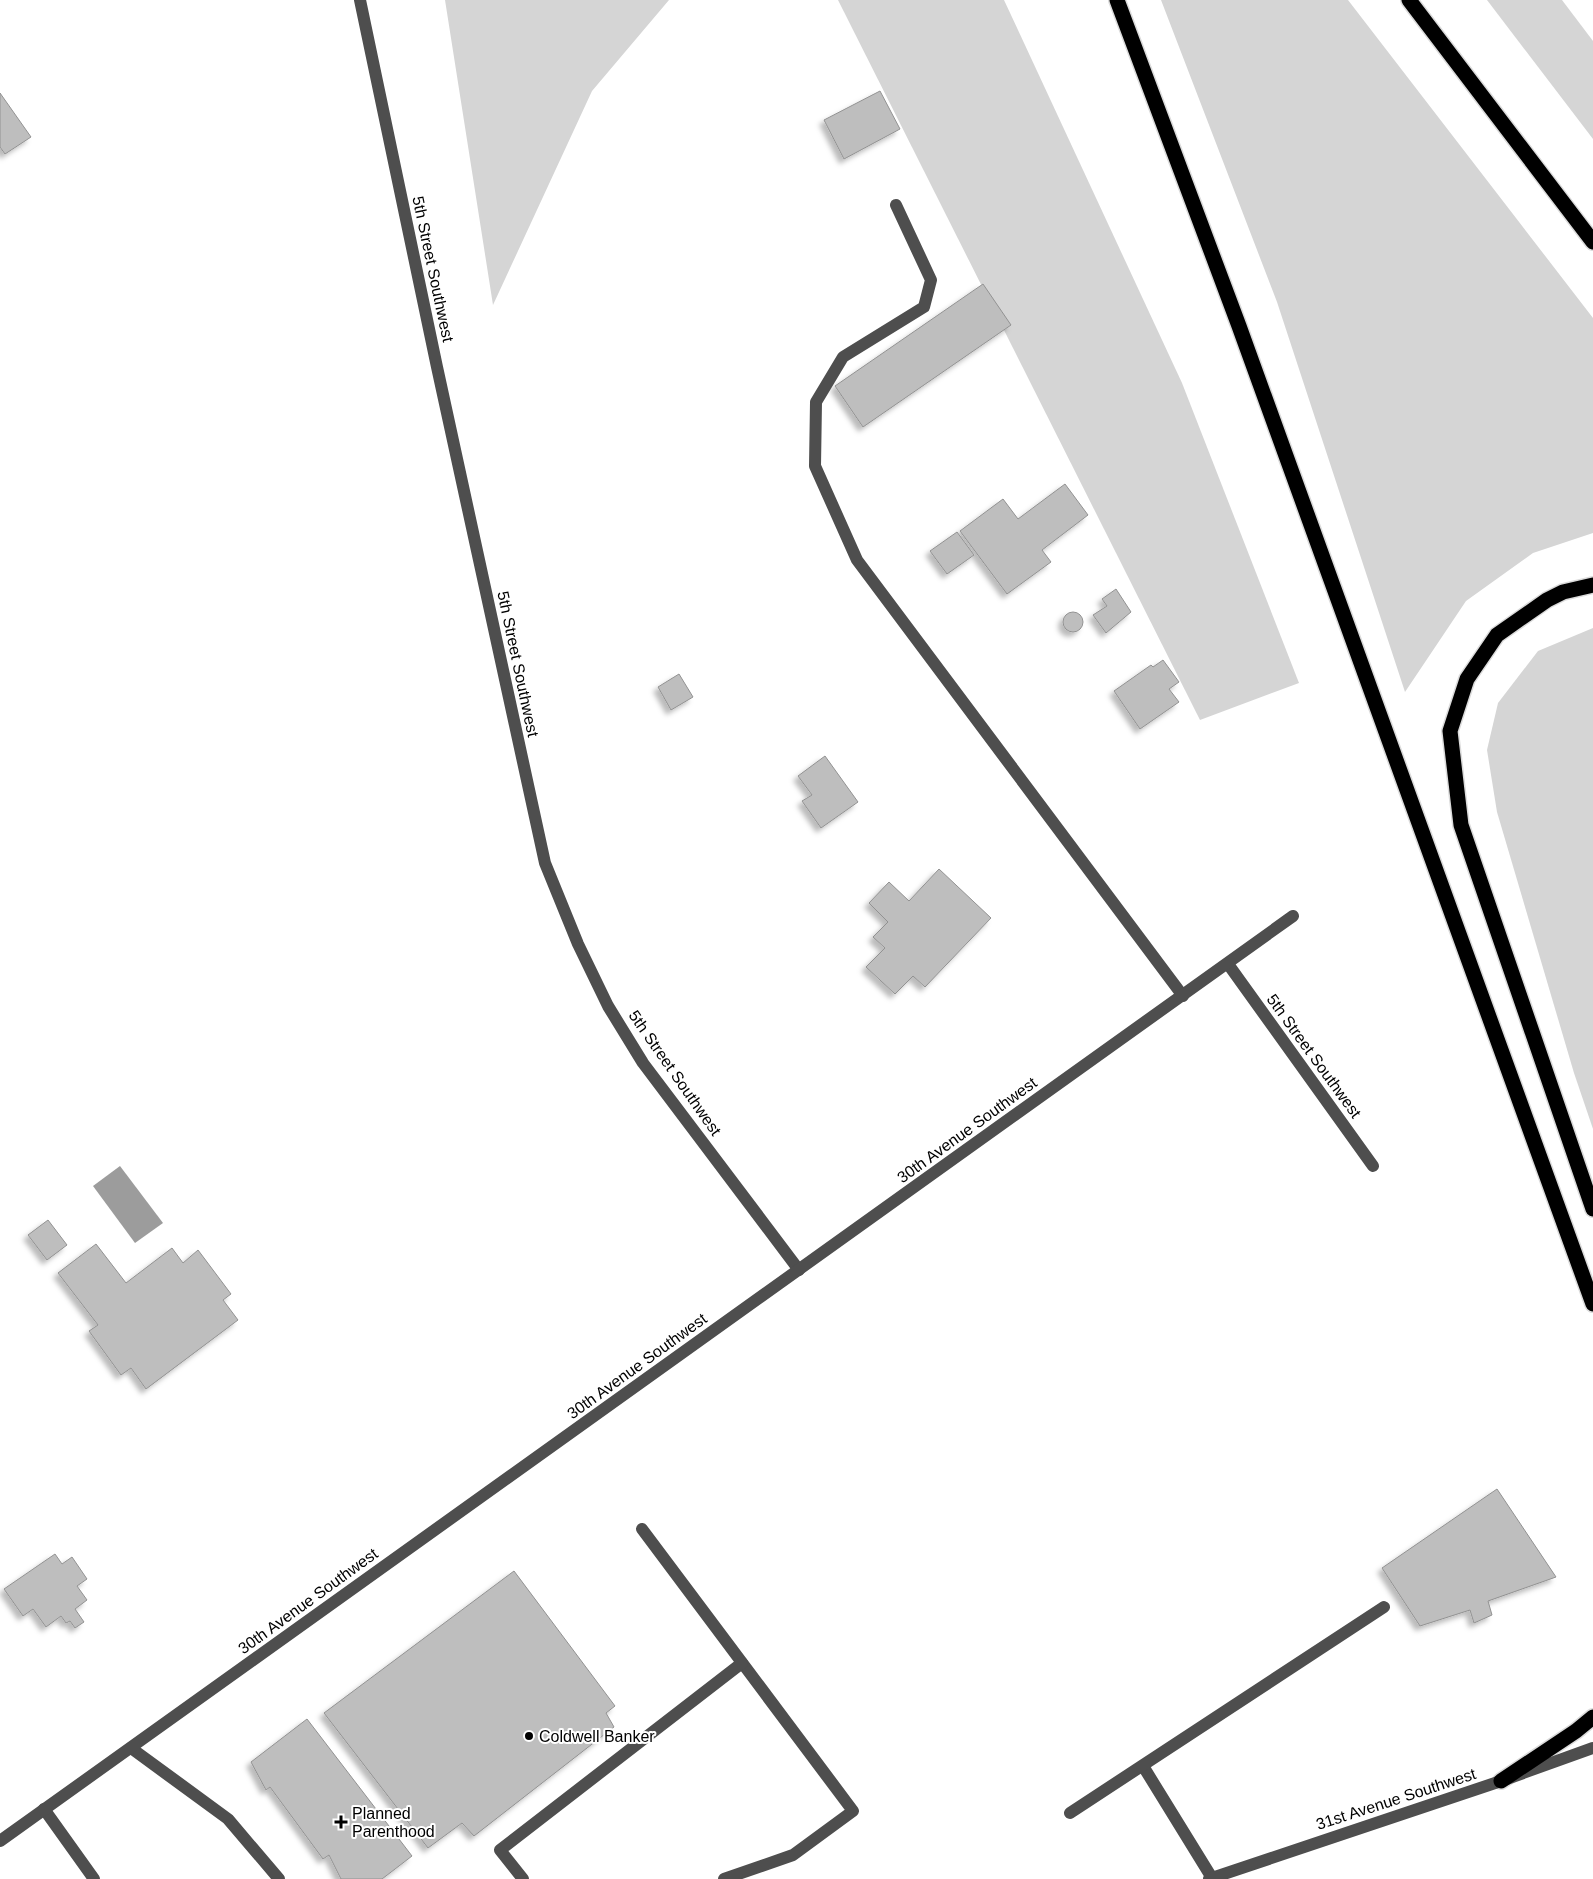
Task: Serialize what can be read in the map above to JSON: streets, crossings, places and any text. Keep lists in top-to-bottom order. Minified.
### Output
{"streets":{"street":["5th Street Southwest","30th Avenue Southwest","31st Avenue Southwest"]},"crossings":[["5th Street Southwest","30th Avenue Southwest"]],"places":{"other":["Coldwell Banker"],"health":["Planned Parenthood"]}}
